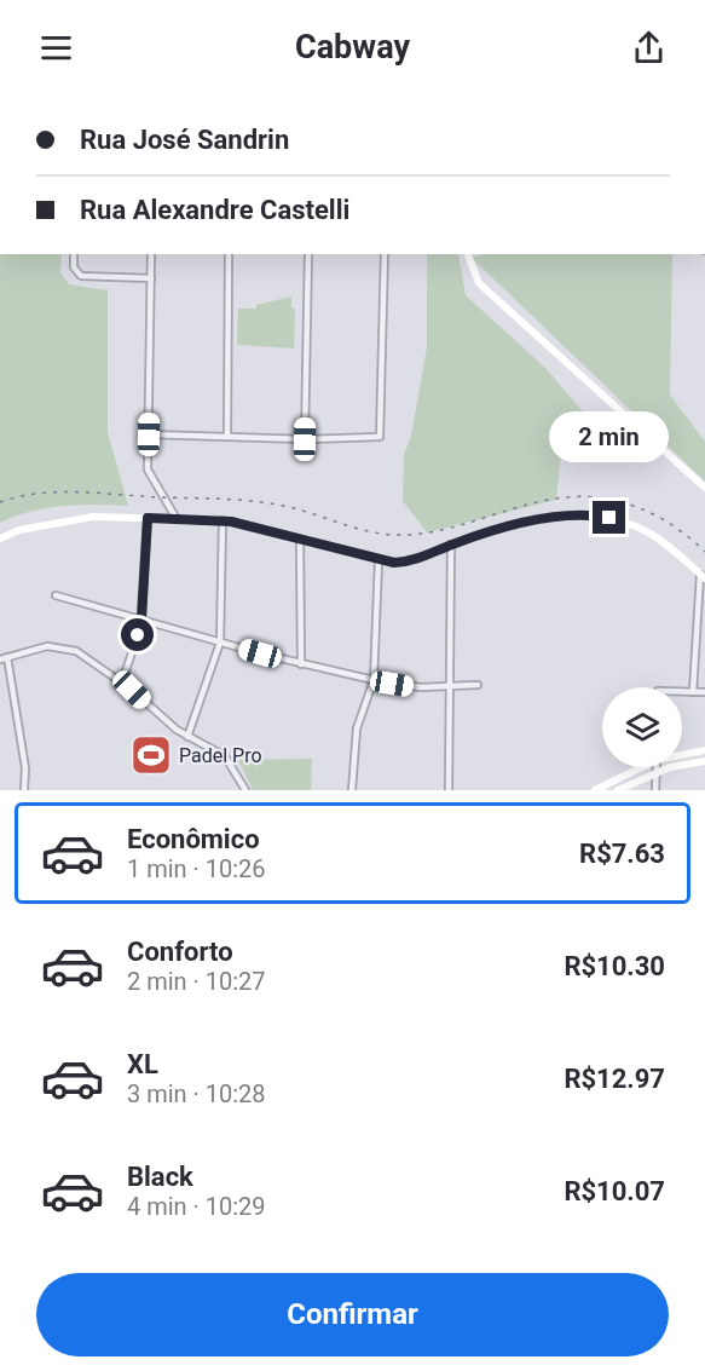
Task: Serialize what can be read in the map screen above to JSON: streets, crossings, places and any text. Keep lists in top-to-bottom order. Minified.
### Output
{"places":{"sports":["Padel Pro"]},"page":{"header":"Cabway","banner":["Rua José Sandrin","Rua Alexandre Castelli"],"bubble":"2 min","list":[{"name":"Econômico","note":"1 min · 10:26","value":"R$7.63"},{"name":"Conforto","note":"2 min · 10:27","value":"R$10.30"},{"name":"XL","note":"3 min · 10:28","value":"R$12.97"},{"name":"Black","note":"4 min · 10:29","value":"R$10.07"}],"buttons":"Confirmar"}}
